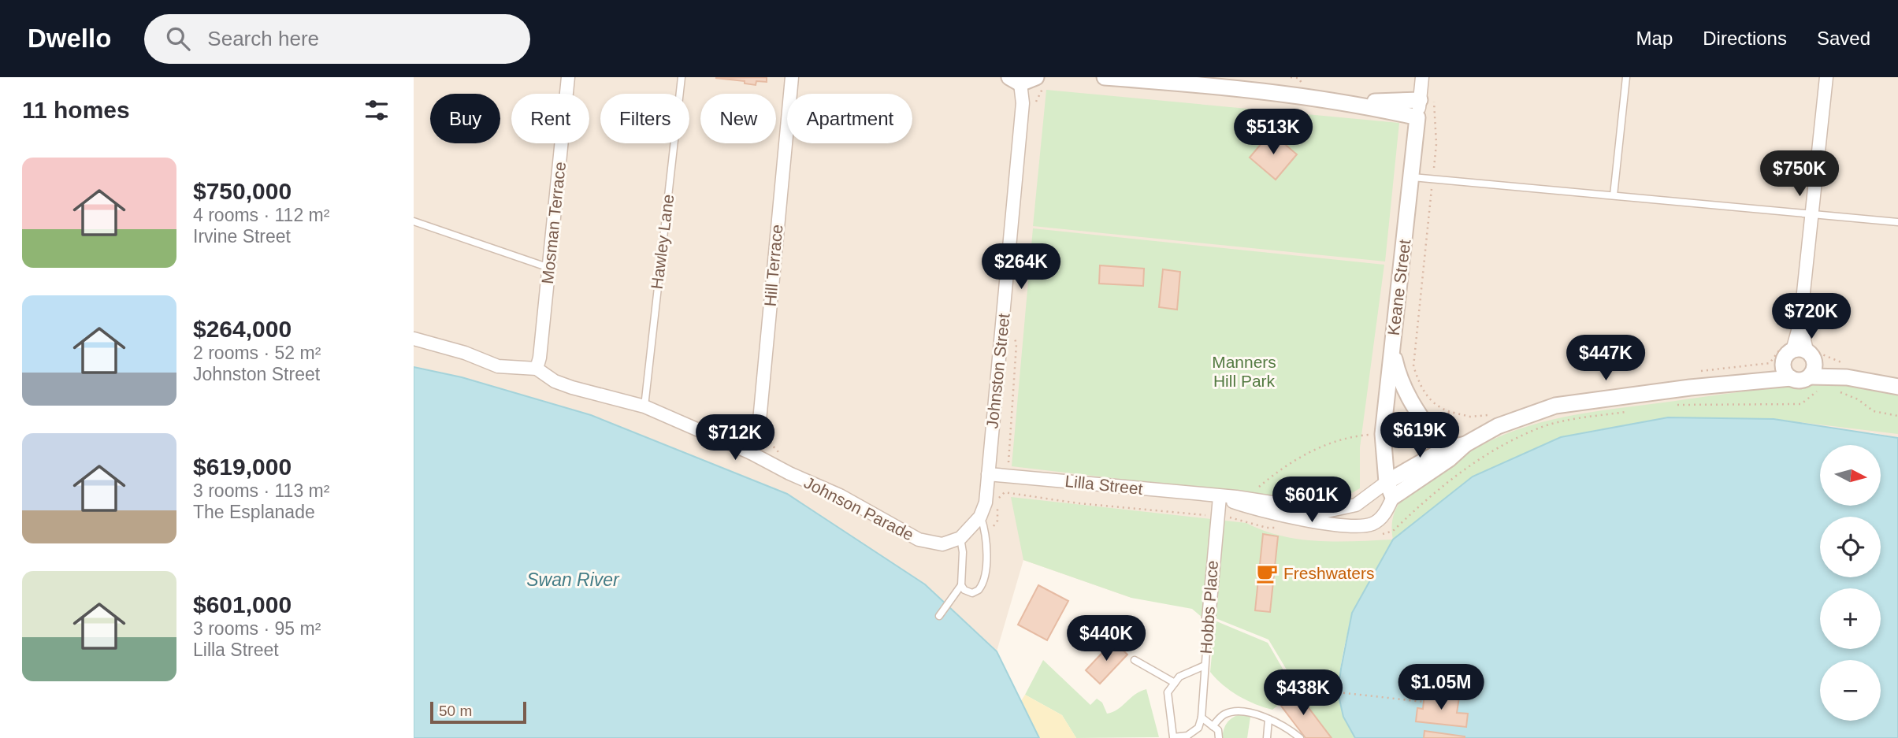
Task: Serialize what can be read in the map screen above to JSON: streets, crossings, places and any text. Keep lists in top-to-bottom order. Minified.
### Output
{"streets":{"street":["Mosman Terrace","Hill Terrace","Keane Street","Johnston Street","Lilla Street","Johnson Parade","Hobbs Place"],"lane":["Hawley Lane"]},"crossings":[["Mosman Terrace","Johnson Parade"],["Hawley Lane","Johnson Parade"],["Hill Terrace","Johnson Parade"],["Keane Street","Lilla Street"],["Johnston Street","Lilla Street"],["Lilla Street","Hobbs Place"]],"water":["Swan River"],"parks":["Manners Hill Park"],"places":{"cafe":["Freshwaters"]},"scale_bar":"50 m","north":"right","page":{"header":"Dwello","search":"Search here","nav":["Map","Directions","Saved"],"heading":"11 homes","chip":["Buy","Rent","Filters","New","Apartment"],"price":["$513K","$750K","$264K","$720K","$447K","$619K","$712K","$601K","$440K","$1.05M","$438K"],"list":[{"name":"$750,000","note":"4 rooms · 112 m² · Irvine Street"},{"name":"$264,000","note":"2 rooms · 52 m² · Johnston Street"},{"name":"$619,000","note":"3 rooms · 113 m² · The Esplanade"},{"name":"$601,000","note":"3 rooms · 95 m² · Lilla Street"}],"map_buttons":["+","−"],"scale":"50 m"}}
